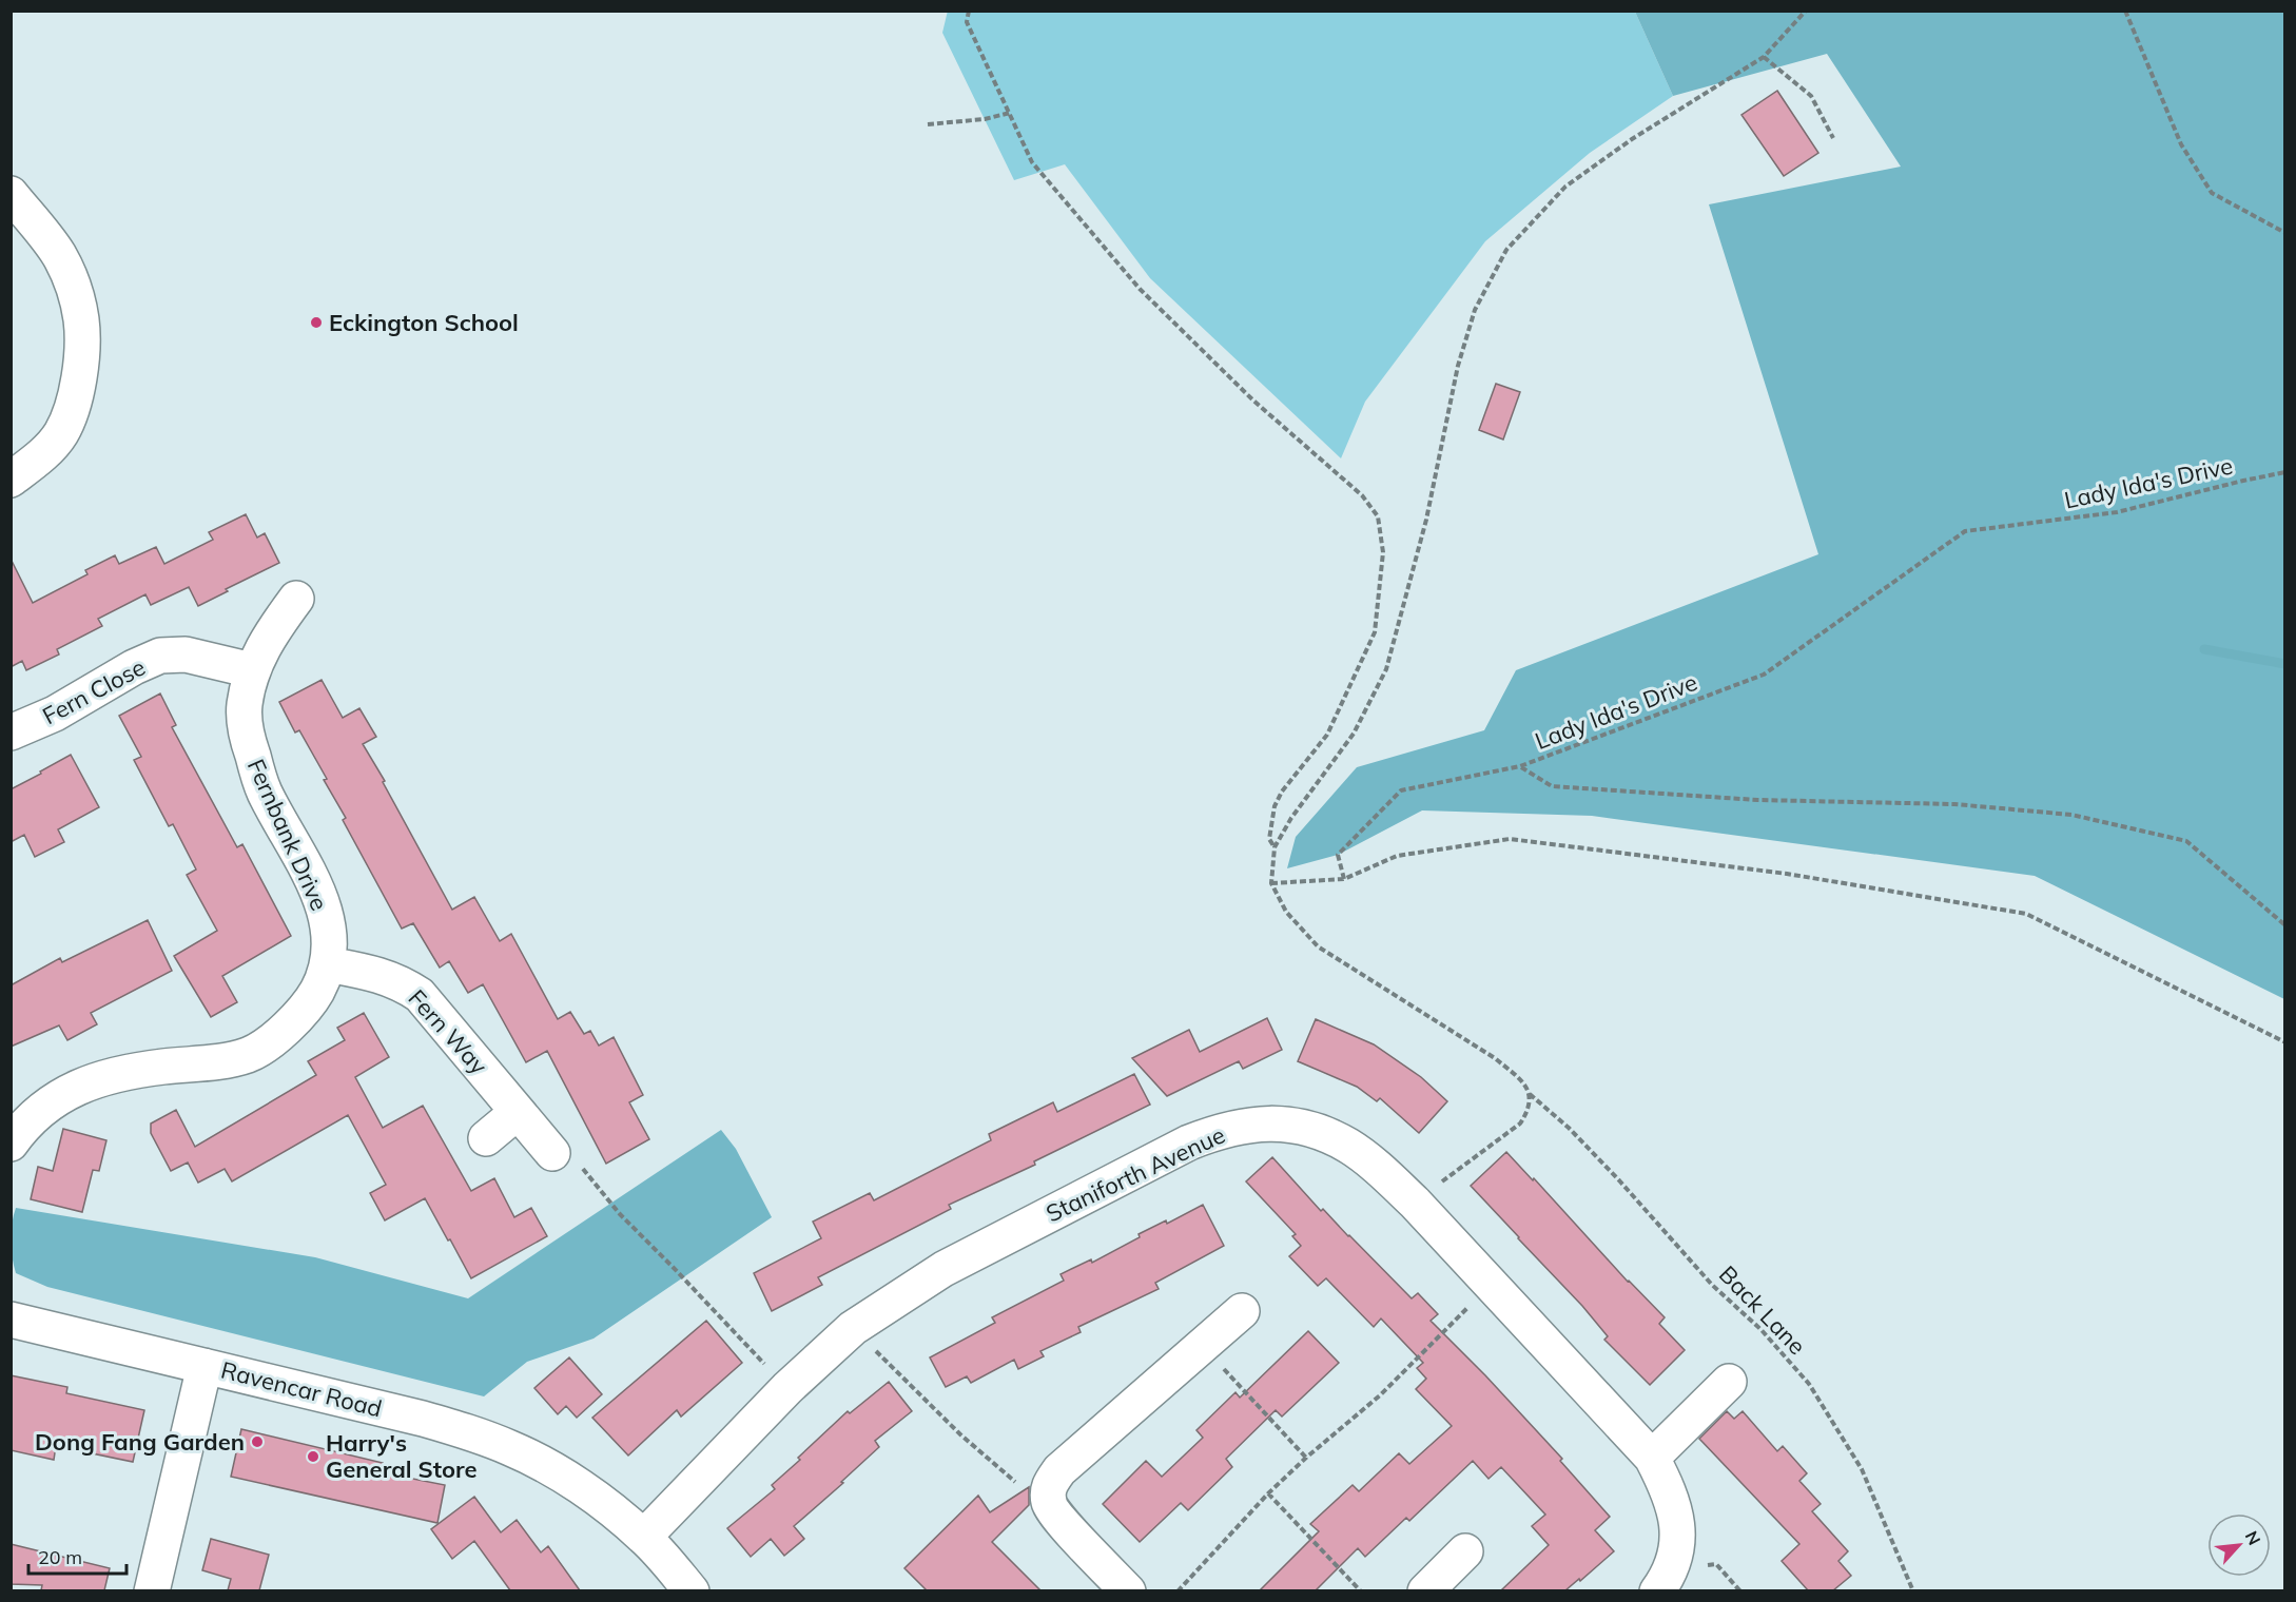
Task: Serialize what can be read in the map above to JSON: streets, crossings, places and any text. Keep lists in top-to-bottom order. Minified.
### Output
{"streets":{"street":["Fern Close","Fernbank Drive","Fern Way","Staniforth Avenue","Ravencar Road"],"path":["Lady Ida's Drive","Back Lane"]},"crossings":[["Fern Close","Fernbank Drive"],["Fernbank Drive","Fern Way"],["Staniforth Avenue","Ravencar Road"]],"places":["Eckington School","Dong Fang Garden","Harry's General Store"],"scale_bar":"20 m","north":"top right"}
